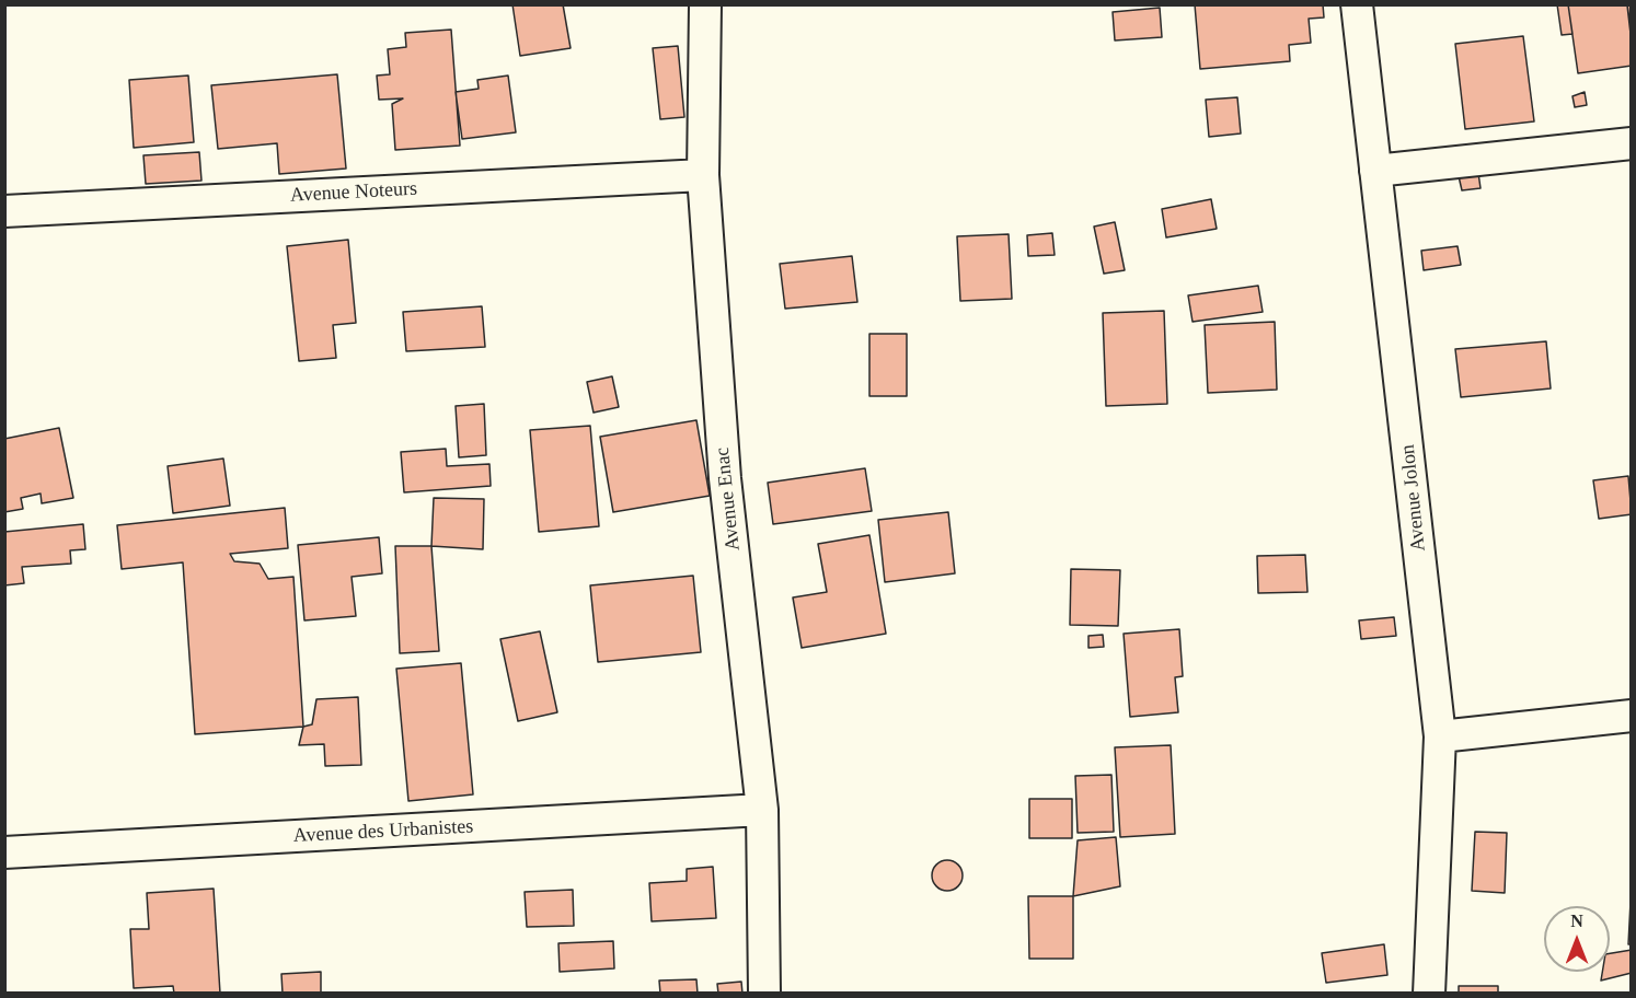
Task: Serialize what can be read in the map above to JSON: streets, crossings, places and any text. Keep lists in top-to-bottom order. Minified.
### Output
{"streets":{"street":["Avenue Noteurs","Avenue Jolon","Avenue Enac","Avenue des Urbanistes"]},"crossings":[["Avenue Noteurs","Avenue Enac"],["Avenue Enac","Avenue des Urbanistes"]],"north":"top"}
